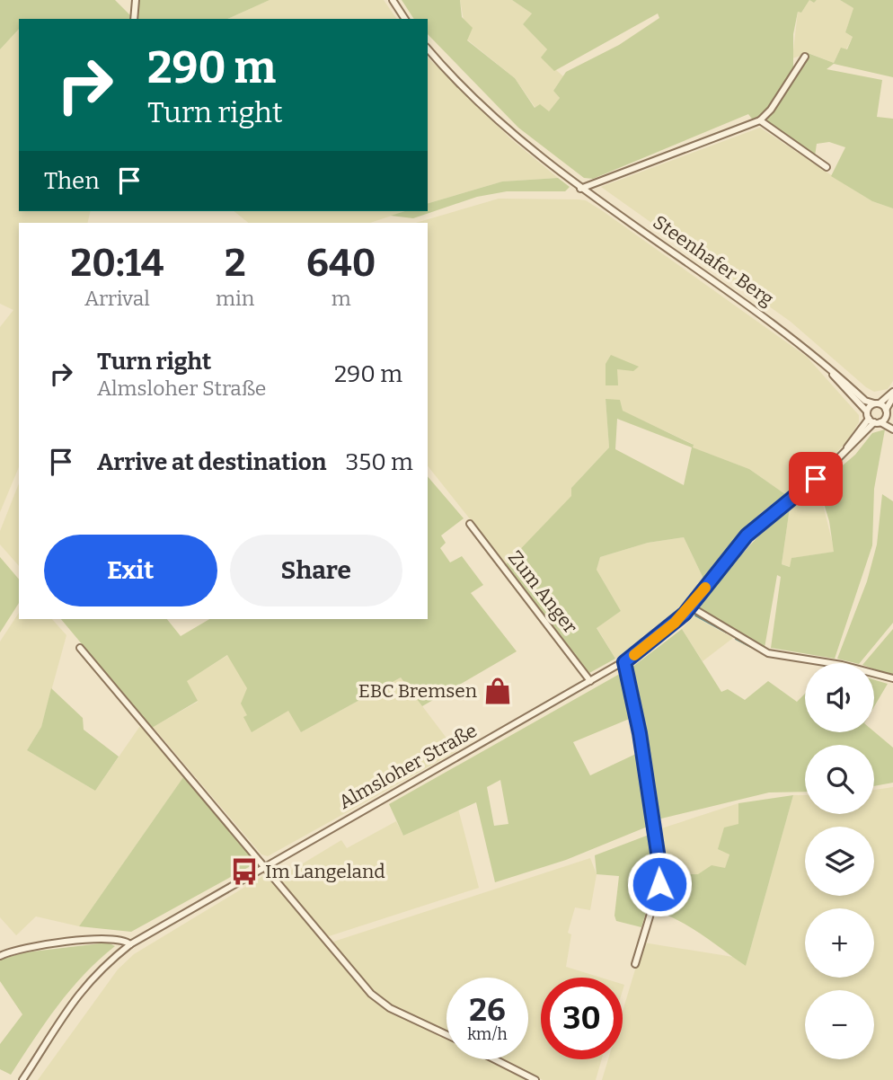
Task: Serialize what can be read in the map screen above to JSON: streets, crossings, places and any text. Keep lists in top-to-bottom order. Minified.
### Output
{"streets":{"street":["Steenhafer Berg","Zum Anger","Almsloher Straße"]},"crossings":[["Steenhafer Berg","Almsloher Straße"],["Zum Anger","Almsloher Straße"]],"places":{"shop":["EBC Bremsen"],"bus stop":["Im Langeland"]},"page":{"turn":["290 m","Turn right"],"then":"Then","eta":["20:14","Arrival","2","min","640","m"],"list":[{"name":"Turn right","note":"Almsloher Straße","value":"290 m"},{"name":"Arrive at destination","value":"350 m"}],"buttons":["Exit","Share"],"map_buttons":["+","−"],"speed":"26 km/h","limit":"30"}}
